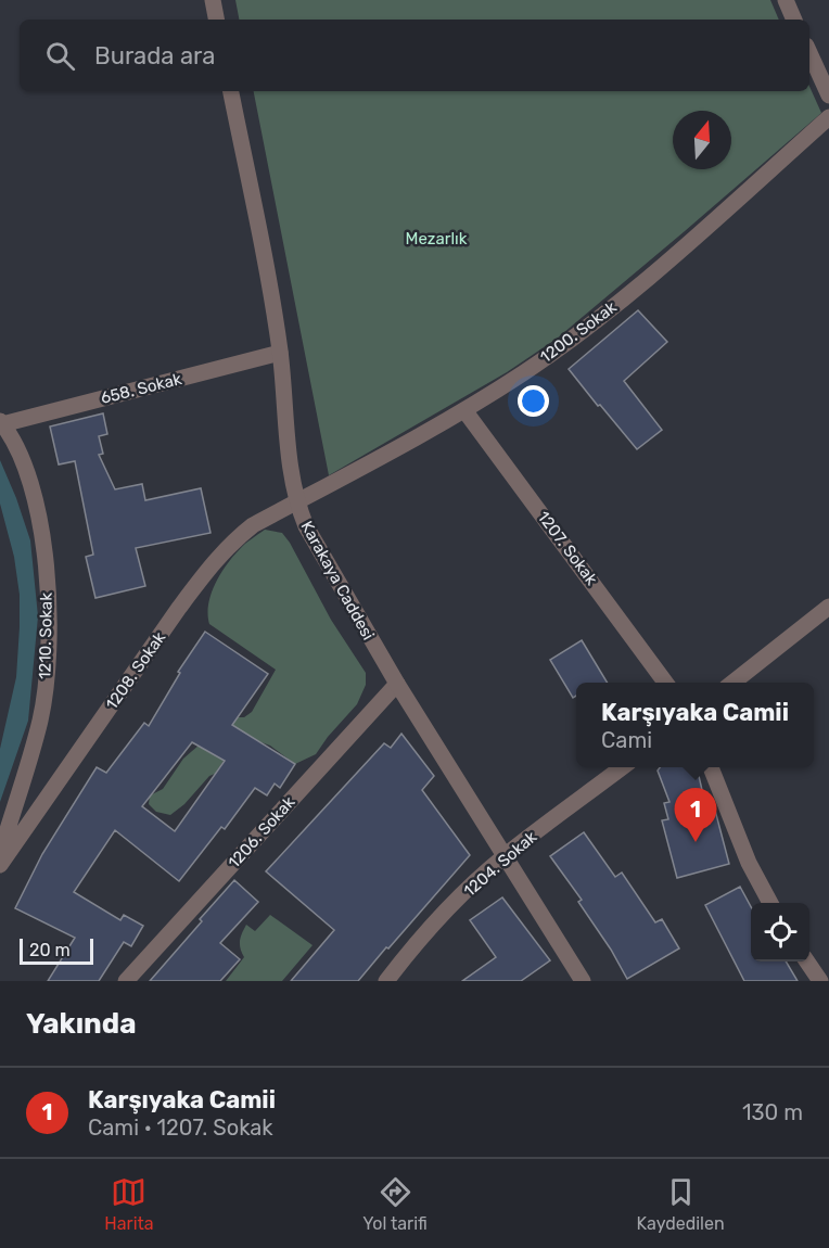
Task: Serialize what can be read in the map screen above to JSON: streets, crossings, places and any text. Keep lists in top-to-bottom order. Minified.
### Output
{"streets":{"street":["1200. Sokak","658. Sokak","1207. Sokak","Karakaya Caddesi","1210. Sokak","1208. Sokak","1206. Sokak","1204. Sokak"]},"crossings":[["1200. Sokak","1207. Sokak"],["1200. Sokak","Karakaya Caddesi"],["1200. Sokak","1208. Sokak"],["658. Sokak","Karakaya Caddesi"],["658. Sokak","1210. Sokak"],["Karakaya Caddesi","1208. Sokak"],["Karakaya Caddesi","1206. Sokak"],["Karakaya Caddesi","1204. Sokak"]],"parks":["Mezarlık"],"scale_bar":"20 m","north":"top","page":{"search":"Burada ara","popup":["Karşıyaka Camii","Cami"],"pins":"1","scale":"20 m","heading":"Yakında","list":[{"mark":"1","name":"Karşıyaka Camii","note":"Cami · 1207. Sokak","value":"130 m"}],"nav":["Harita","Yol tarifi","Kaydedilen"]}}
